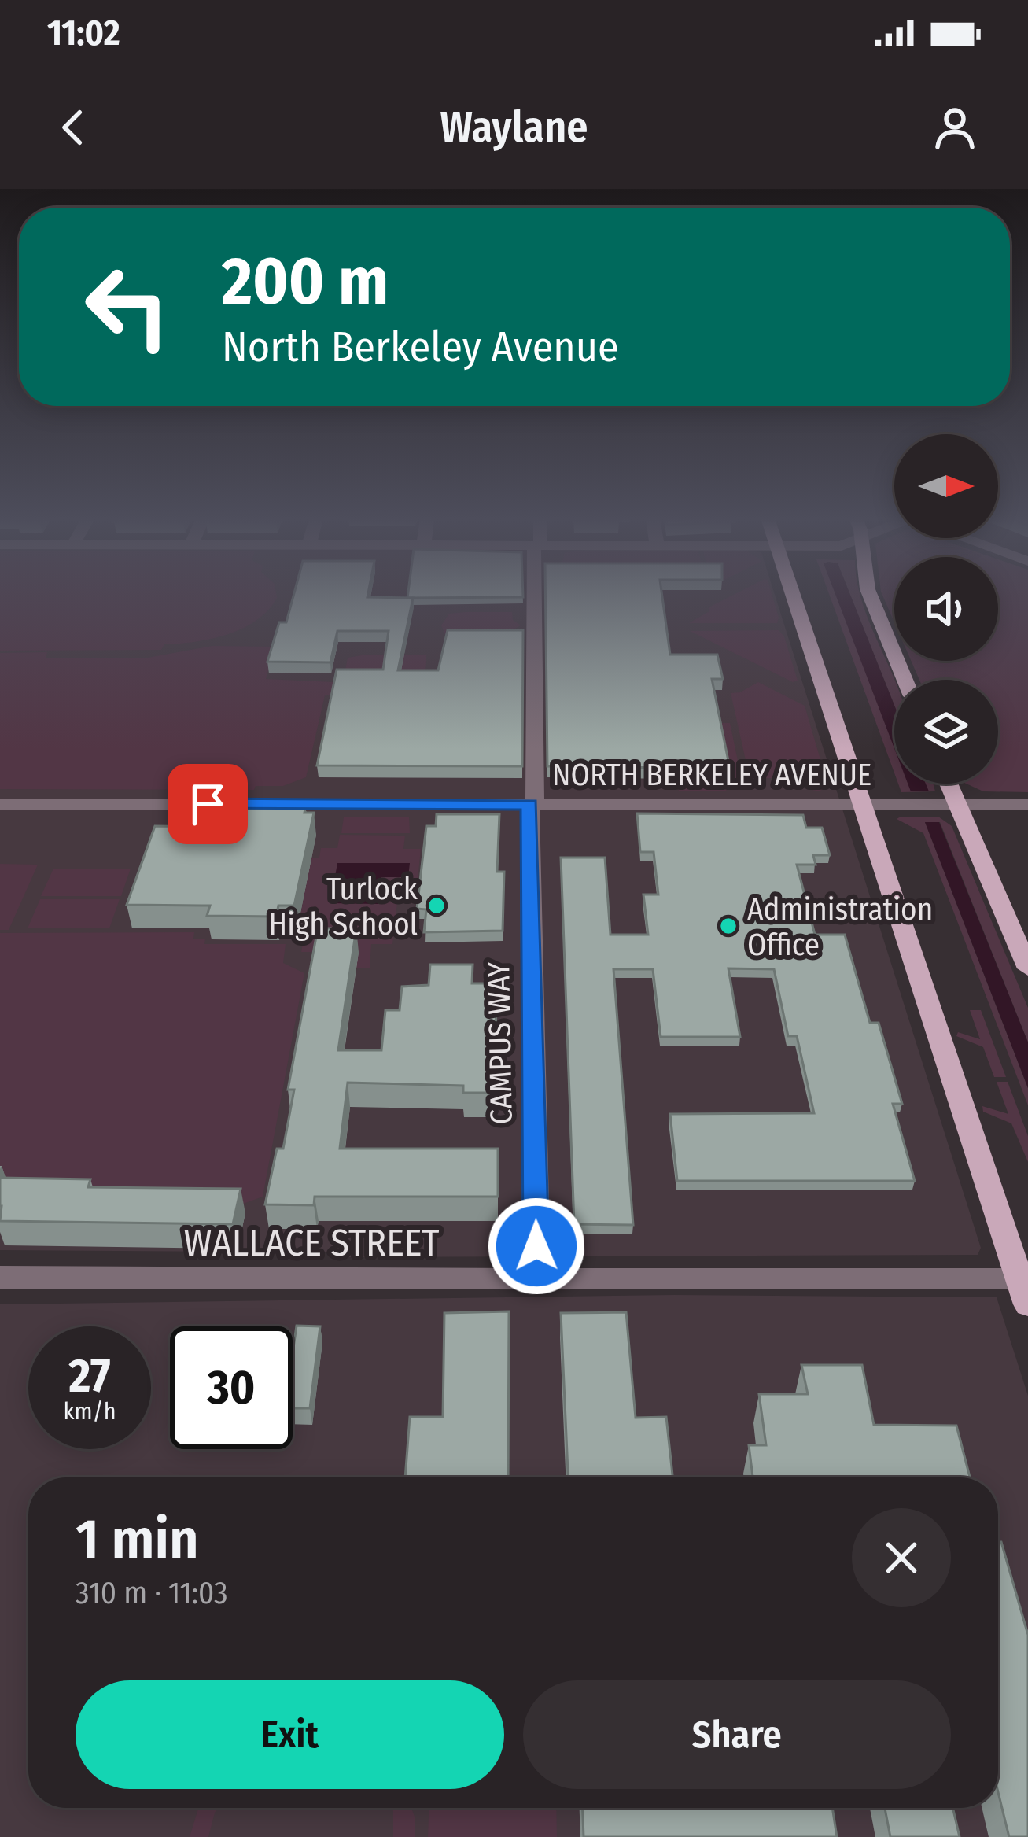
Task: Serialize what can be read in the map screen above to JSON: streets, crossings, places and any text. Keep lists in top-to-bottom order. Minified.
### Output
{"streets":{"street":["NORTH BERKELEY AVENUE","CAMPUS WAY","WALLACE STREET"]},"crossings":[["NORTH BERKELEY AVENUE","CAMPUS WAY"],["CAMPUS WAY","WALLACE STREET"]],"places":["Turlock High School","Administration Office"],"north":"right","page":{"status":"11:02","header":"Waylane","turn":["200 m","North Berkeley Avenue"],"speed":"27 km/h","limit":"30","heading":["1 min","310 m · 11:03"],"buttons":["Exit","Share"]}}
